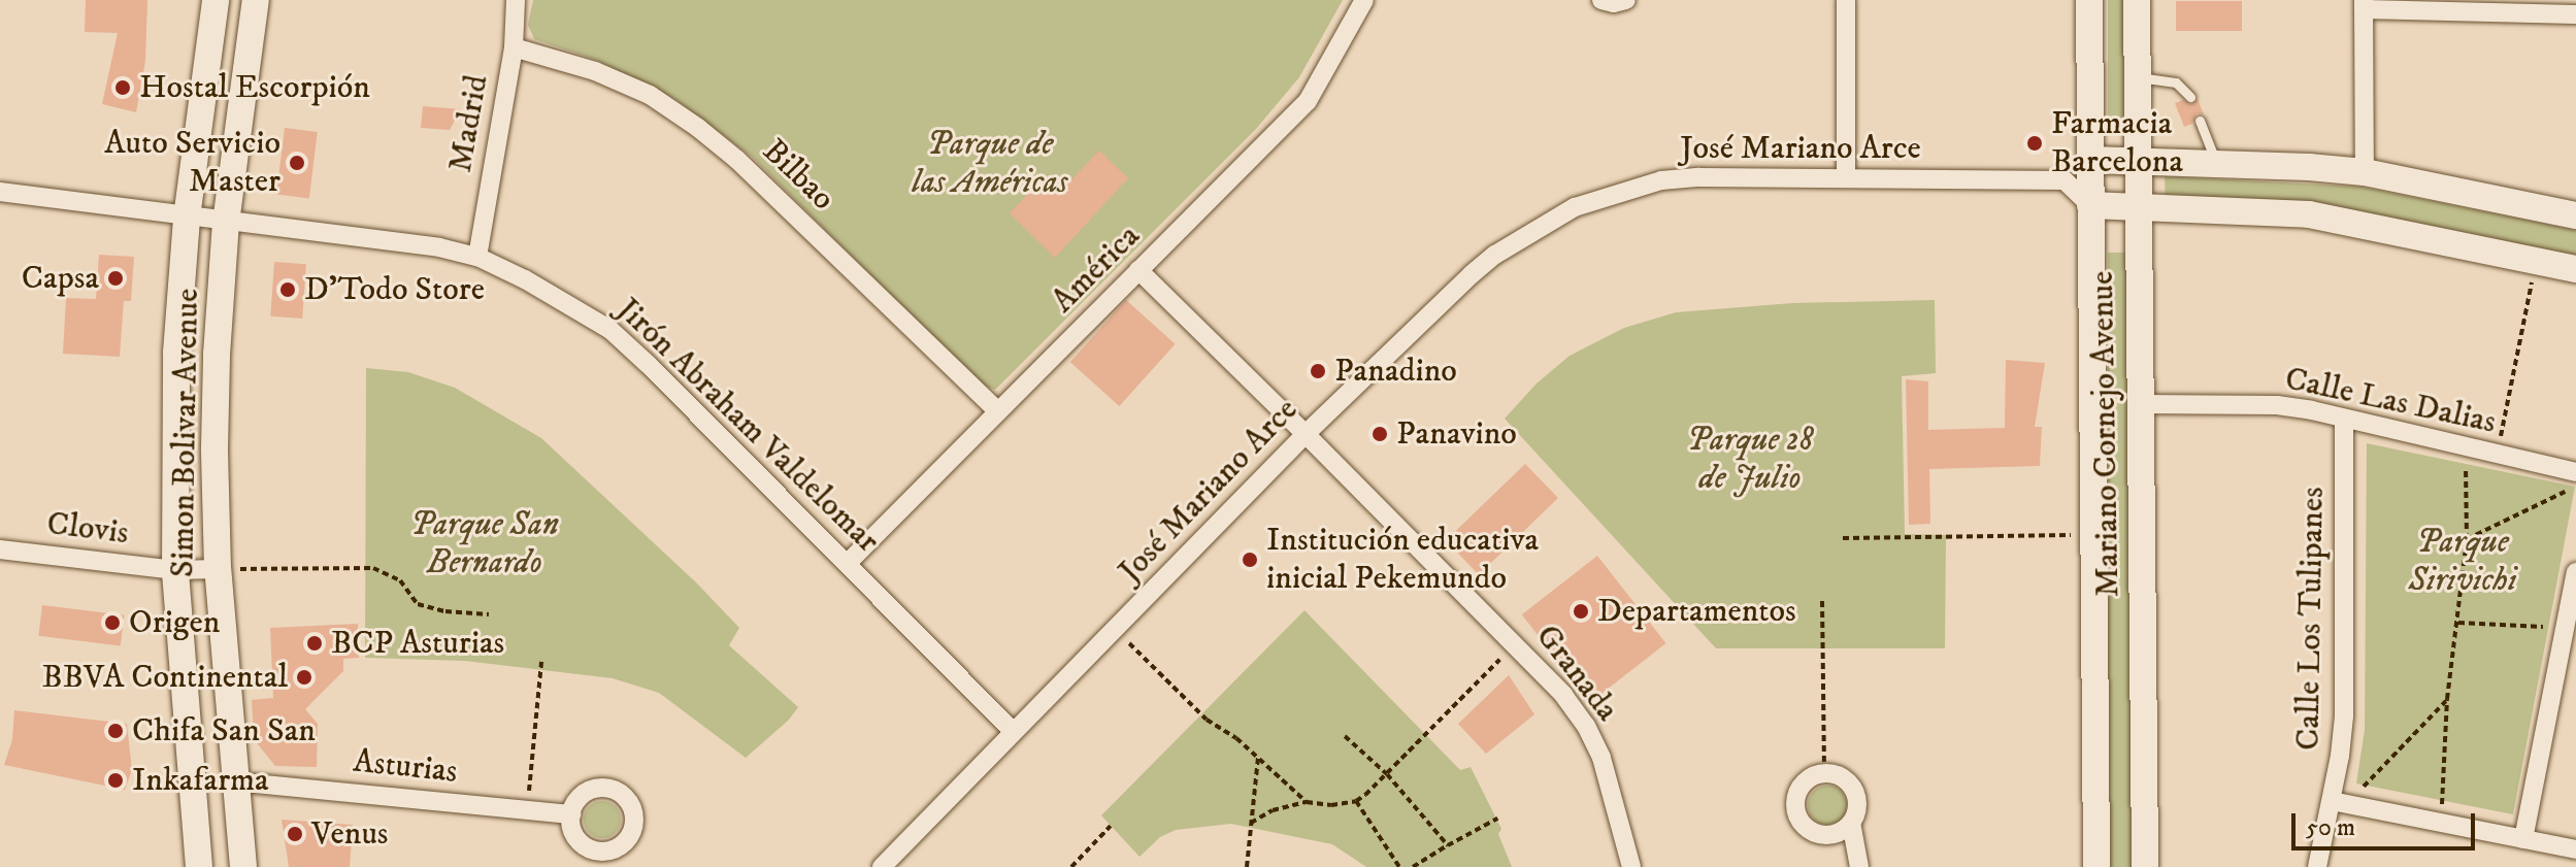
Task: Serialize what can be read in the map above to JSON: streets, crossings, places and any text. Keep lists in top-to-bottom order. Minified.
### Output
{"streets":{"main road":["Simon Bolivar Avenue","Mariano Cornejo Avenue"],"street":["Madrid","José Mariano Arce","Bilbao","América","Calle Las Dalias","Jirón Abraham Valdelomar","Clovis","Calle Los Tulipanes","Granada","Asturias"]},"crossings":[["Madrid","Bilbao"],["Madrid","Jirón Abraham Valdelomar"],["José Mariano Arce","Jirón Abraham Valdelomar"],["José Mariano Arce","Granada"],["Bilbao","América"],["América","Jirón Abraham Valdelomar"],["América","Granada"],["Calle Las Dalias","Mariano Cornejo Avenue"],["Calle Las Dalias","Calle Los Tulipanes"],["Jirón Abraham Valdelomar","Simon Bolivar Avenue"],["Simon Bolivar Avenue","Clovis"],["Simon Bolivar Avenue","Asturias"]],"parks":["Parque de las Américas","Parque 28 de Julio","Parque San Bernardo","Parque Sirivichi"],"places":["Hostal Escorpión","Farmacia Barcelona","Auto Servicio Master","Capsa","D'Todo Store","Panadino","Panavino","Institución educativa inicial Pekemundo","Departamentos","Origen","BCP Asturias","BBVA Continental","Chifa San San","Inkafarma","Venus"],"scale_bar":"50 m"}
